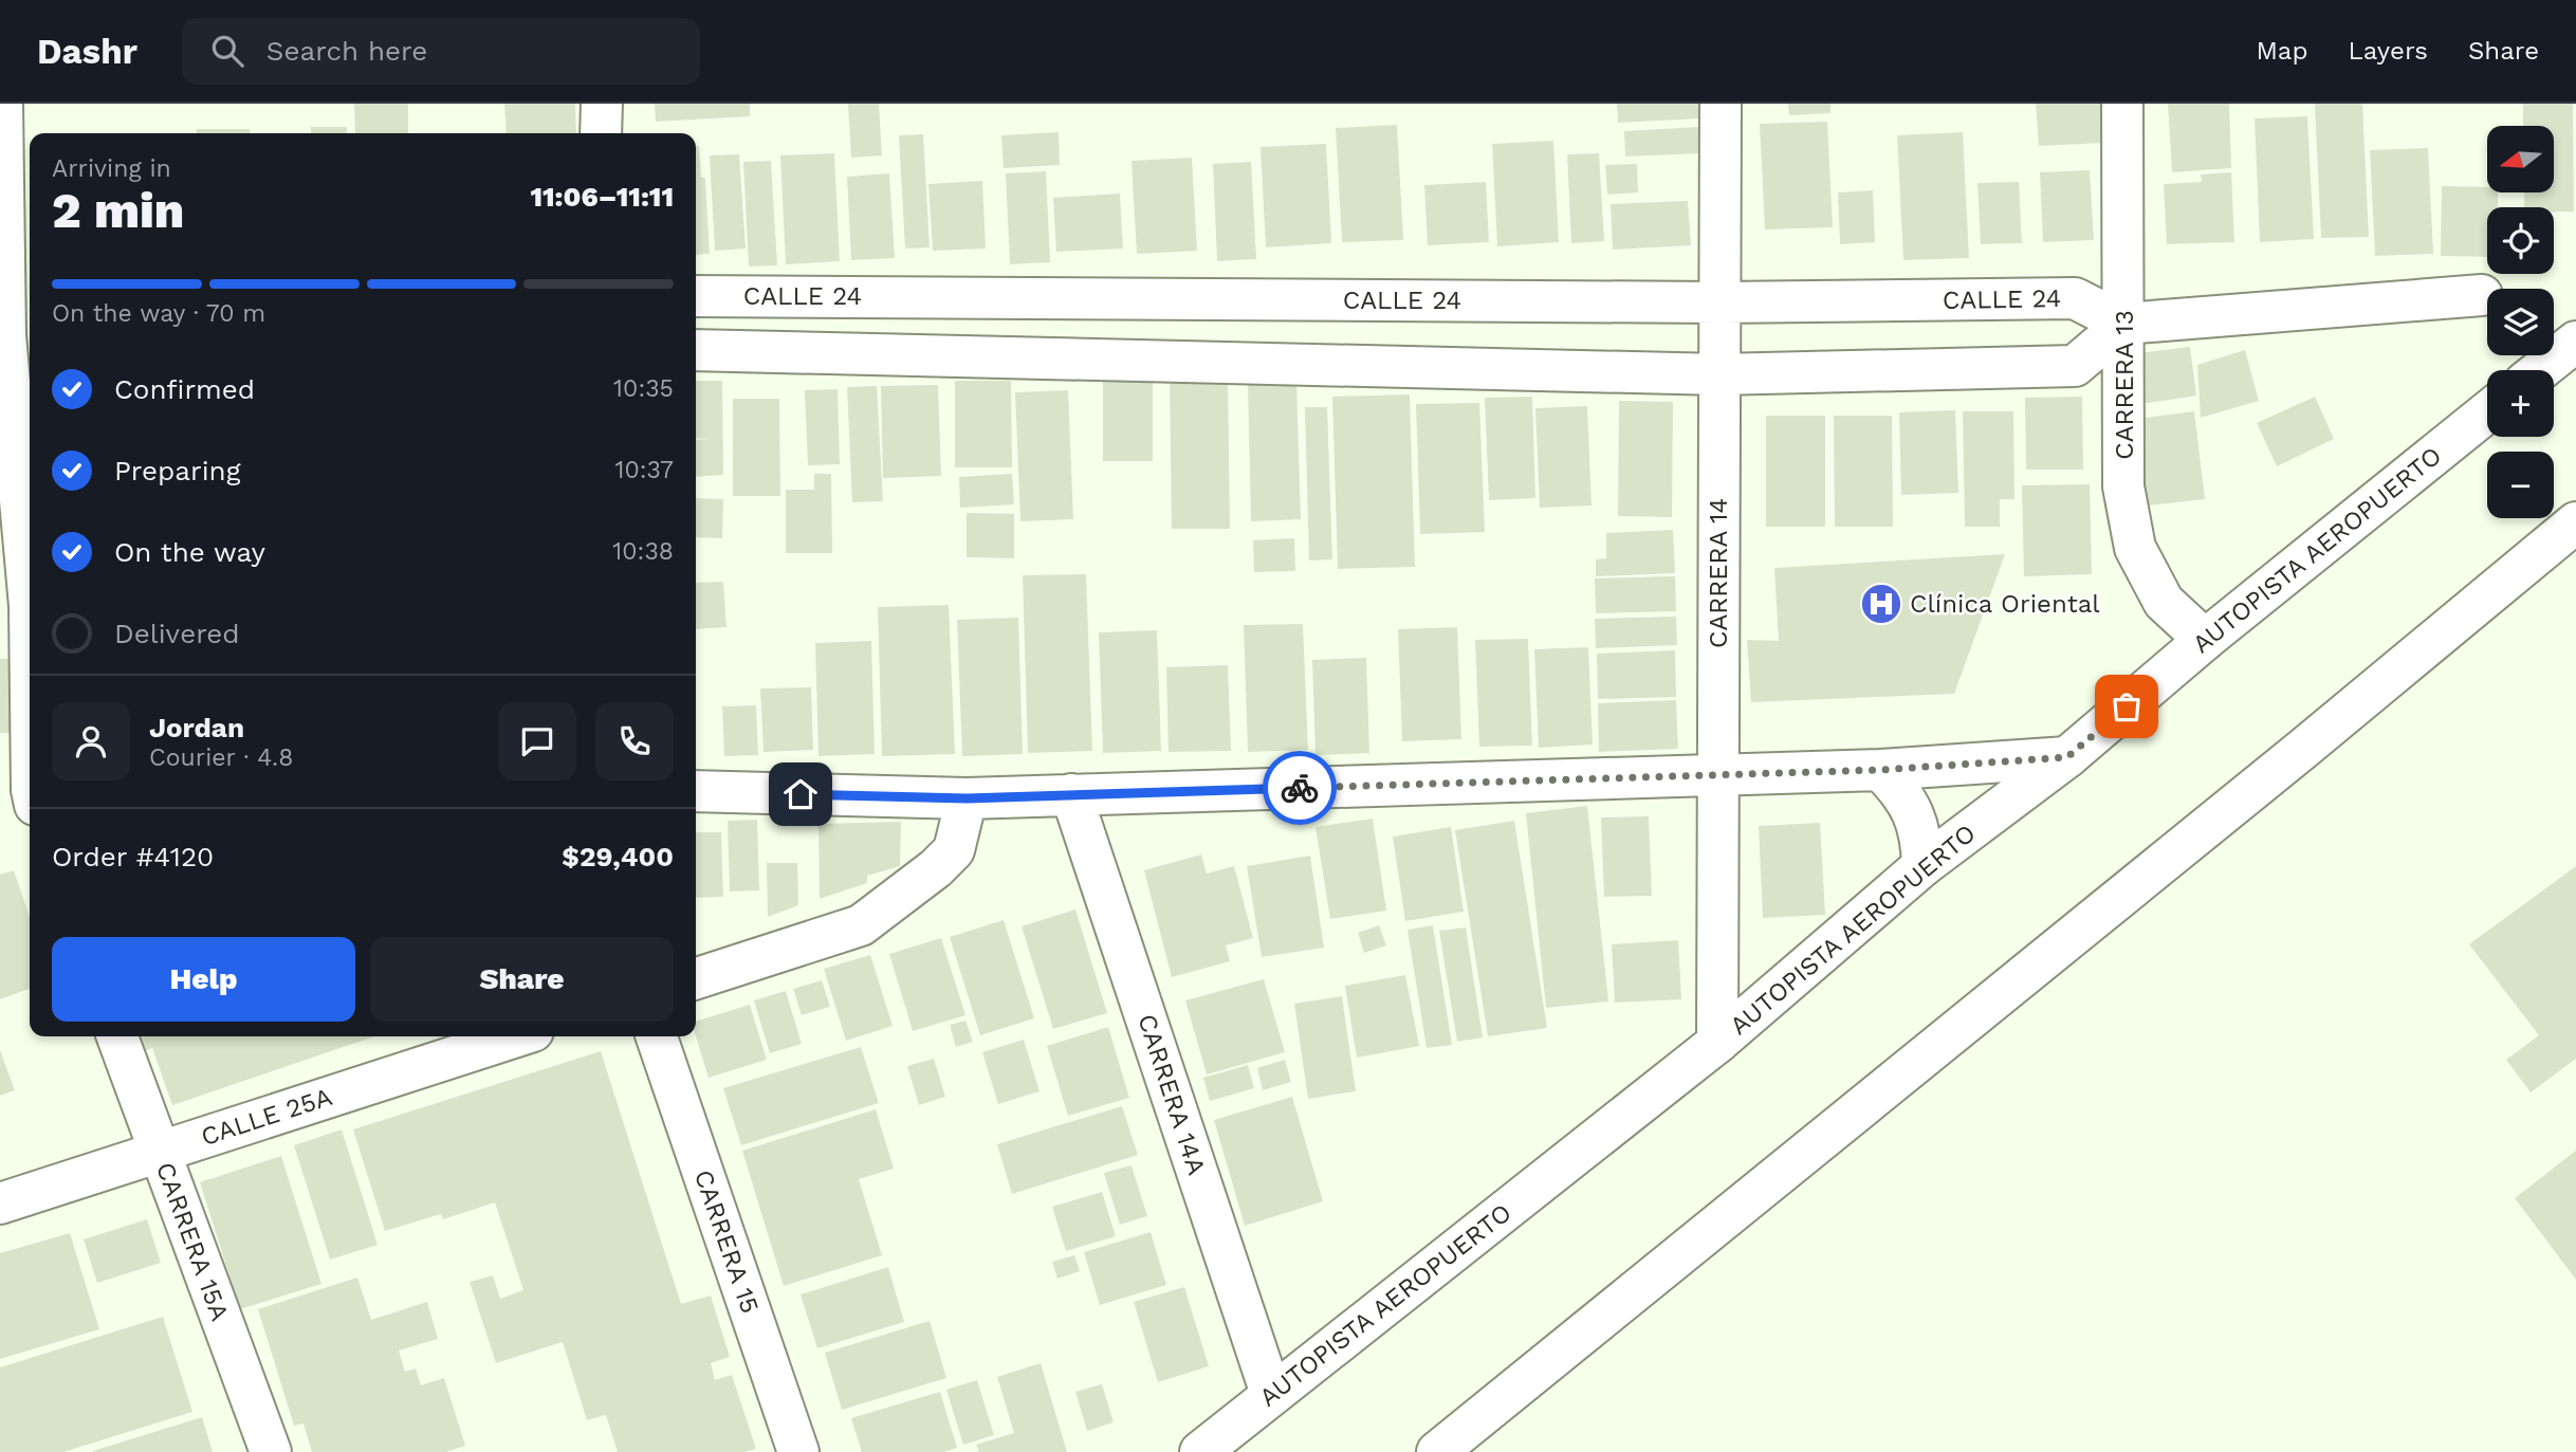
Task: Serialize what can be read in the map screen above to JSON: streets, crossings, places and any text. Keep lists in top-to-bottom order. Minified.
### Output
{"streets":{"main road":["CALLE 24","CARRERA 13","AUTOPISTA AEROPUERTO","CARRERA 14","CARRERA 14A","CALLE 25A","CARRERA 15A","CARRERA 15"]},"crossings":[["CALLE 24","CARRERA 13"],["CALLE 24","CARRERA 14"],["CARRERA 13","AUTOPISTA AEROPUERTO"],["AUTOPISTA AEROPUERTO","CARRERA 14"],["AUTOPISTA AEROPUERTO","CARRERA 14A"],["CALLE 25A","CARRERA 15A"]],"places":{"hospital":["Clínica Oriental"]},"north":"left","page":{"header":"Dashr","search":"Search here","nav":["Map","Layers","Share"],"map_buttons":["+","−"],"heading":["2 min","Arriving in","11:06–11:11"],"panel":["Jordan","Courier · 4.8","Order #4120","$29,400"],"bar":"On the way · 70 m","list":[["Confirmed","10:35"],["Preparing","10:37"],["On the way","10:38"],"Delivered"],"buttons":["Help","Share"]}}
